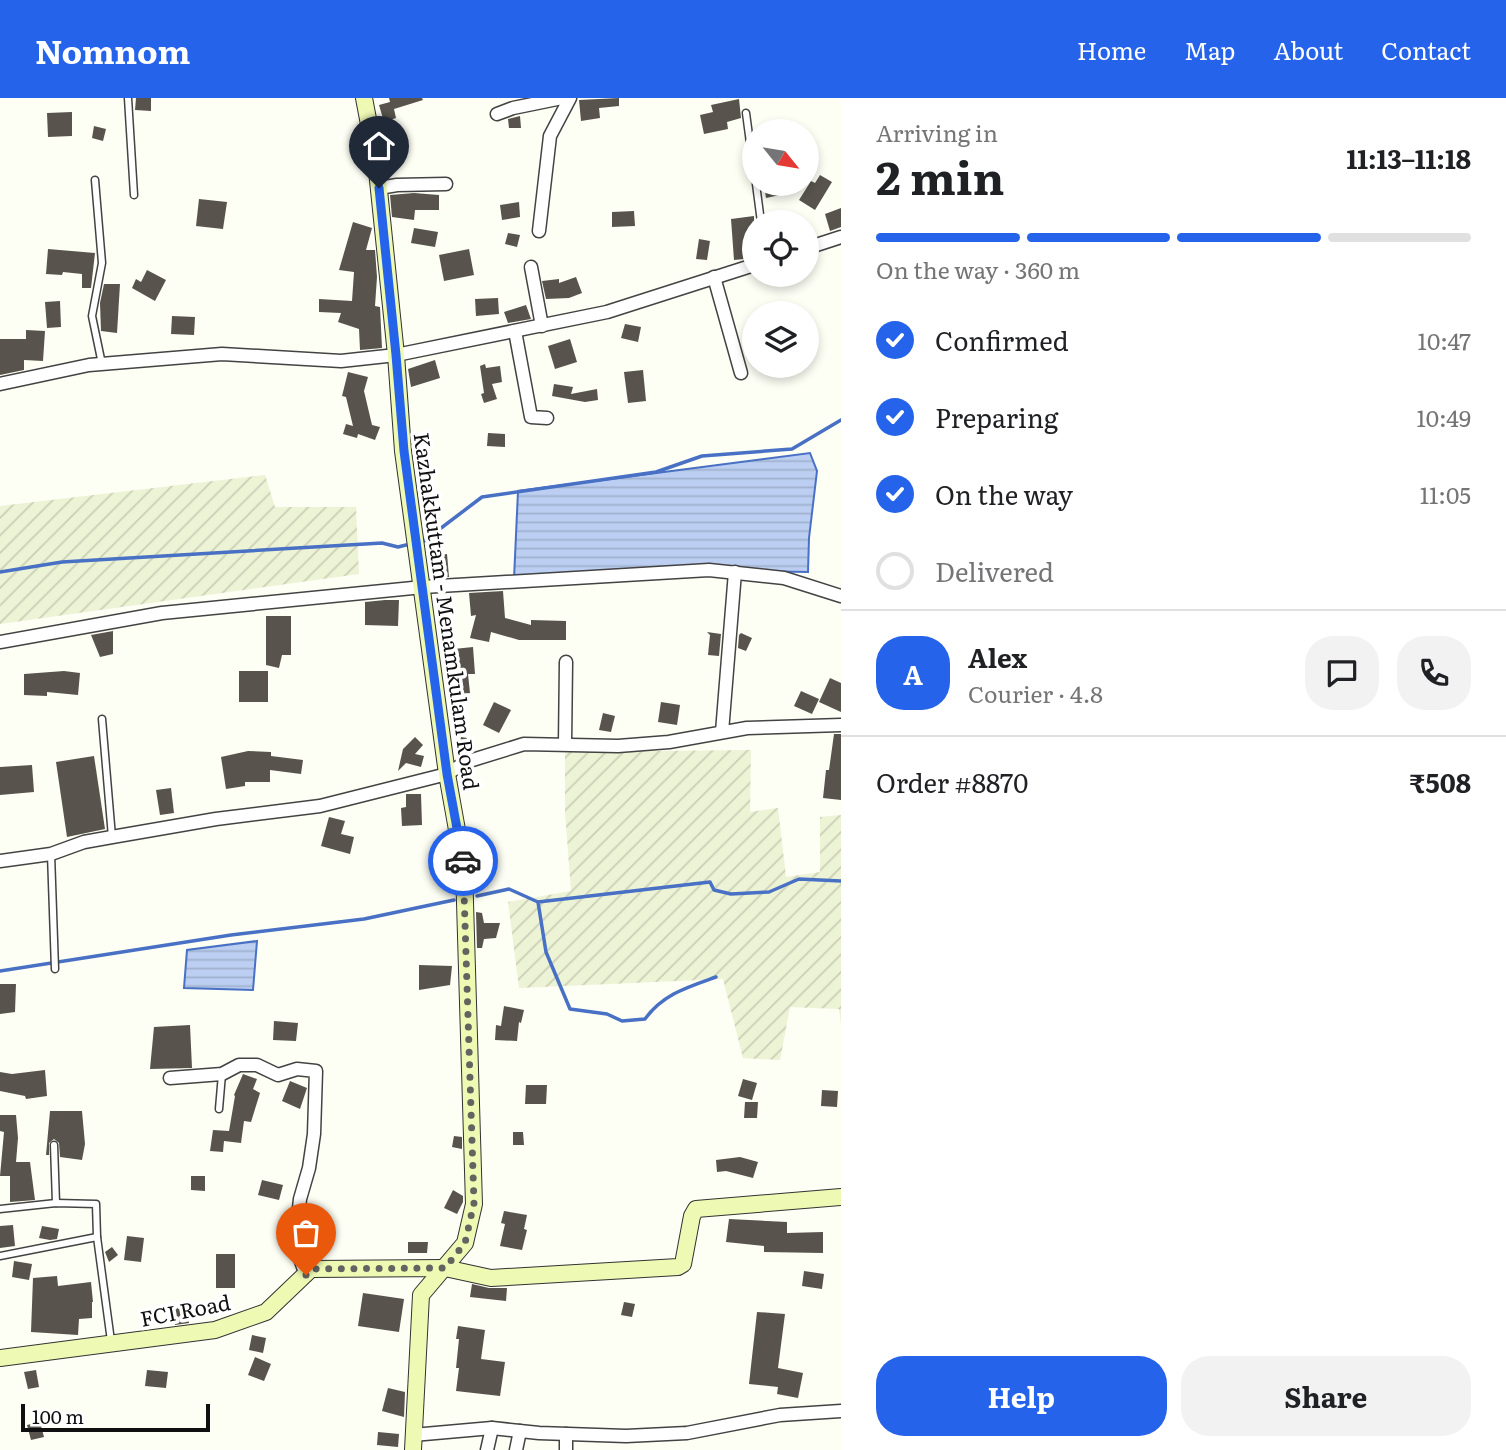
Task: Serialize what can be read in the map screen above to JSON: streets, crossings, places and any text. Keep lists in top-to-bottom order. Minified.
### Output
{"streets":{"main road":["Kazhakkuttam - Menamkulam Road","FCI Road"]},"scale_bar":"100 m","north":"bottom right","page":{"header":"Nomnom","nav":["Home","Map","About","Contact"],"heading":["2 min","Arriving in","11:13–11:18"],"panel":["Alex","Courier · 4.8","Order #8870","₹508"],"bar":"On the way · 360 m","list":[["Confirmed","10:47"],["Preparing","10:49"],["On the way","11:05"],"Delivered"],"round":"A","buttons":["Help","Share"],"scale":"100 m"}}
